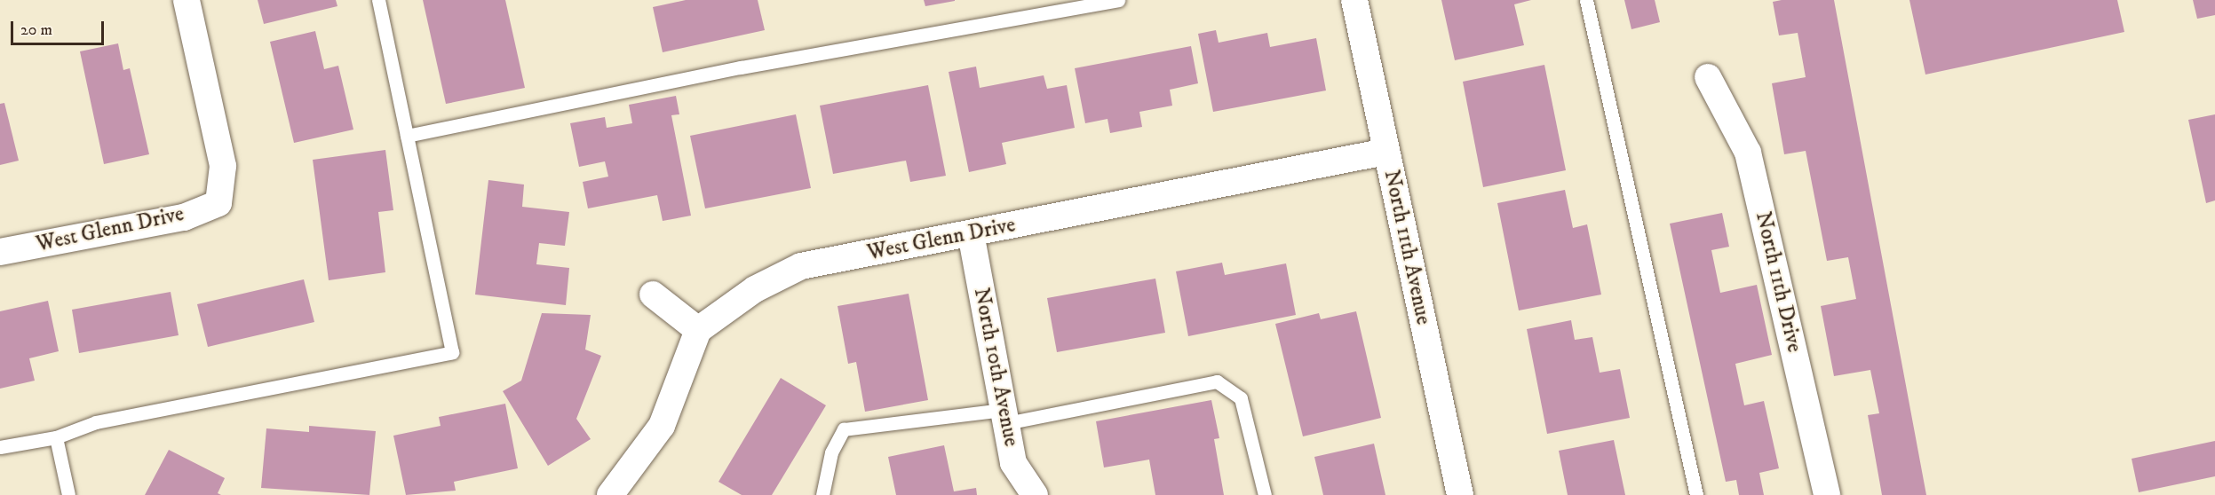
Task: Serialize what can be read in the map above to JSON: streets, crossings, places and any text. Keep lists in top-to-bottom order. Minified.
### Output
{"streets":{"street":["West Glenn Drive","North 11th Avenue","North 11th Drive","North 10th Avenue"]},"crossings":[["West Glenn Drive","North 11th Avenue"],["West Glenn Drive","North 10th Avenue"]],"scale_bar":"20 m"}
